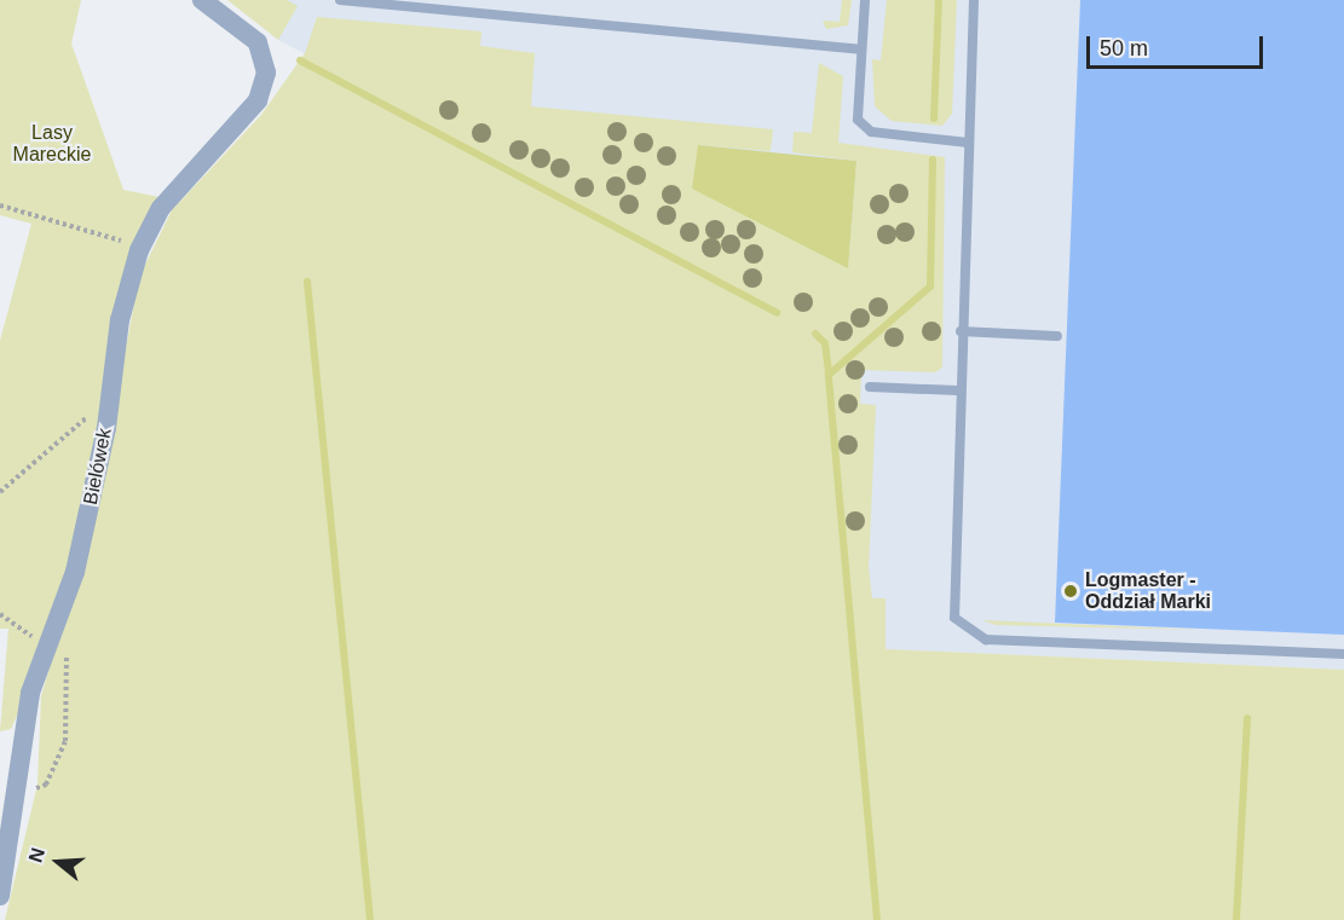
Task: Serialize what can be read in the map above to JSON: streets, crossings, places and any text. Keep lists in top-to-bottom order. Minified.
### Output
{"streets":{"street":["Bielówek"]},"parks":["Lasy Mareckie"],"places":["Logmaster - Oddział Marki"],"scale_bar":"50 m","north":"left"}
